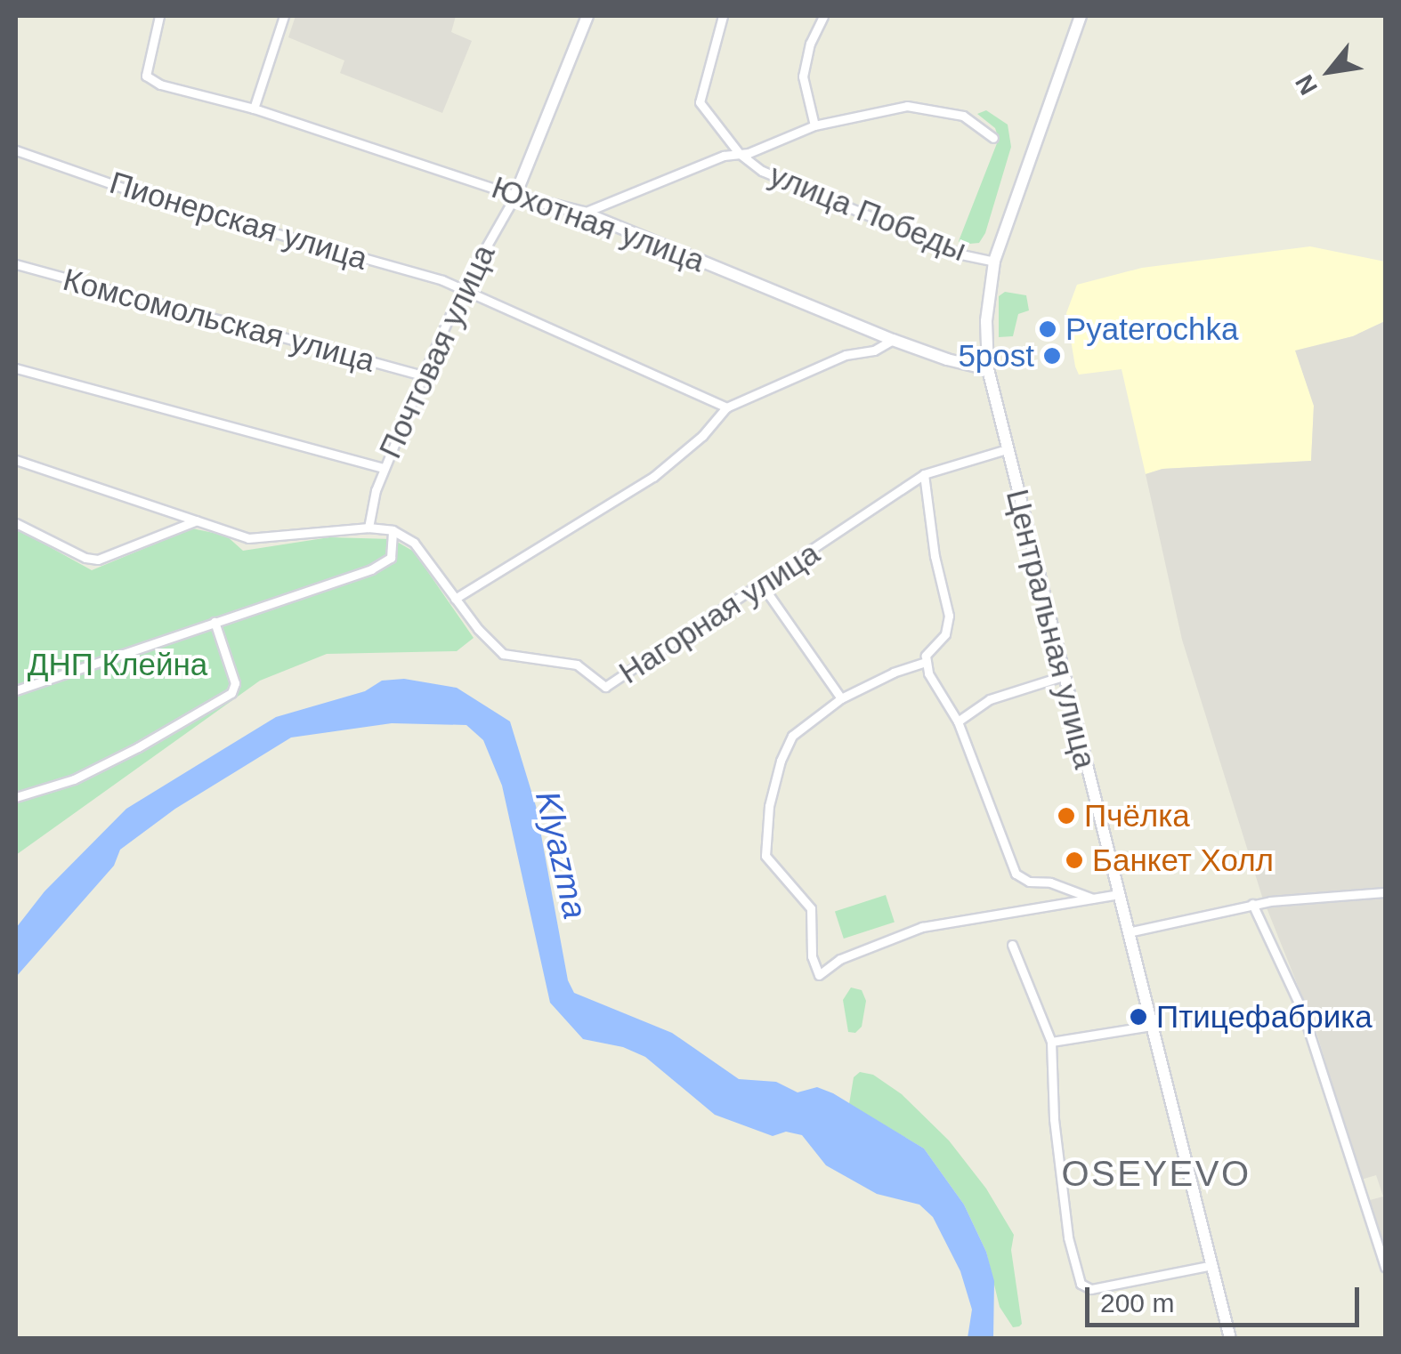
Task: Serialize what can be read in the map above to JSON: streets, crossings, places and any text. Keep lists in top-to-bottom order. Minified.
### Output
{"streets":{"main road":["Юхотная улица","Почтовая улица","Центральная улица"],"street":["улица Победы","Пионерская улица","Комсомольская улица","Нагорная улица"]},"crossings":[["улица Победы","Центральная улица"],["Пионерская улица","Почтовая улица"],["Юхотная улица","Почтовая улица"],["Юхотная улица","Центральная улица"],["Комсомольская улица","Почтовая улица"],["Нагорная улица","Центральная улица"]],"districts":["OSEYEVO"],"water":["Klyazma"],"parks":["ДНП Клейна"],"places":["Pyaterochka","5post","Пчёлка","Банкет Холл","Птицефабрика"],"scale_bar":"200 m","north":"bottom left"}
